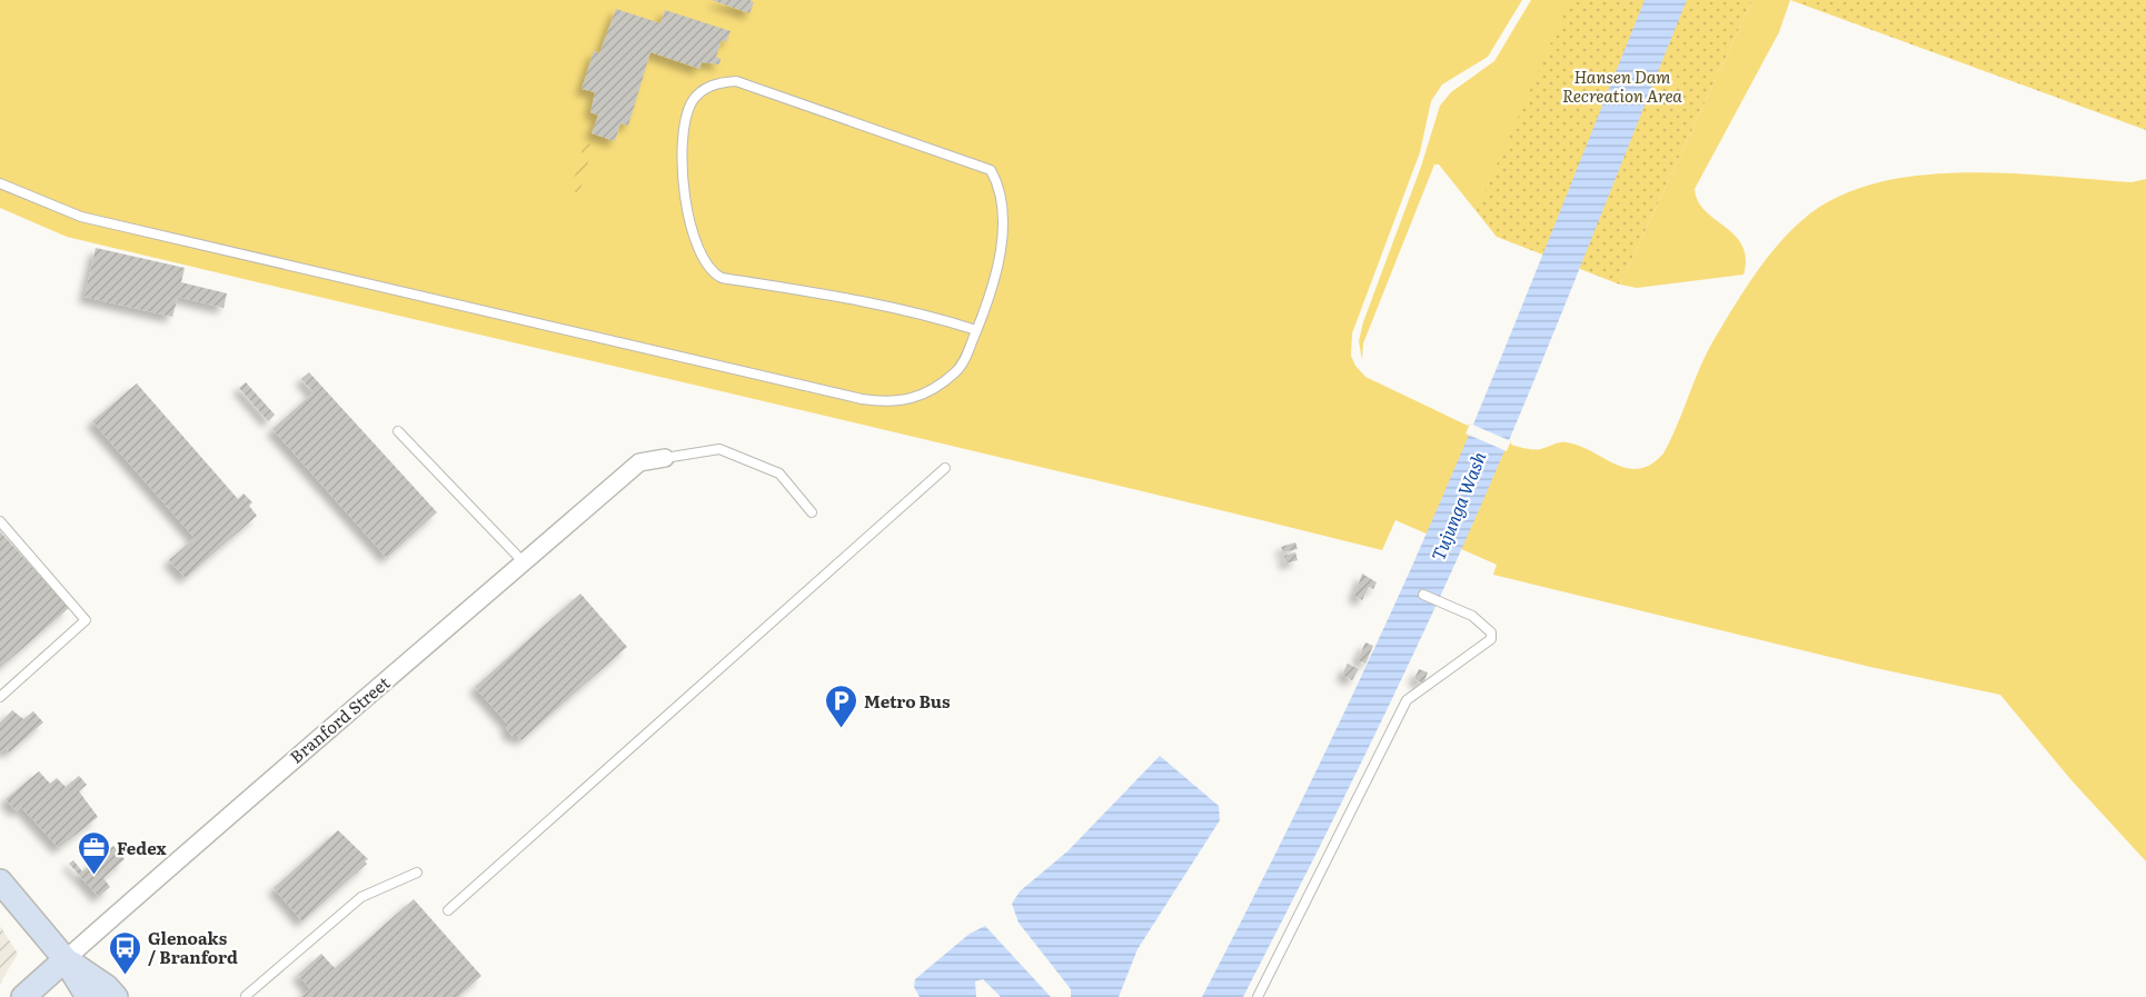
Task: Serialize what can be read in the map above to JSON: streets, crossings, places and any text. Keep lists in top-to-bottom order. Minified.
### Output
{"streets":{"main road":["Branford Street"]},"water":["Tujunga Wash"],"parks":["Hansen Dam Recreation Area"],"places":{"parking":["Metro Bus"],"office":["Fedex"],"bus stop":["Glenoaks / Branford"]}}
